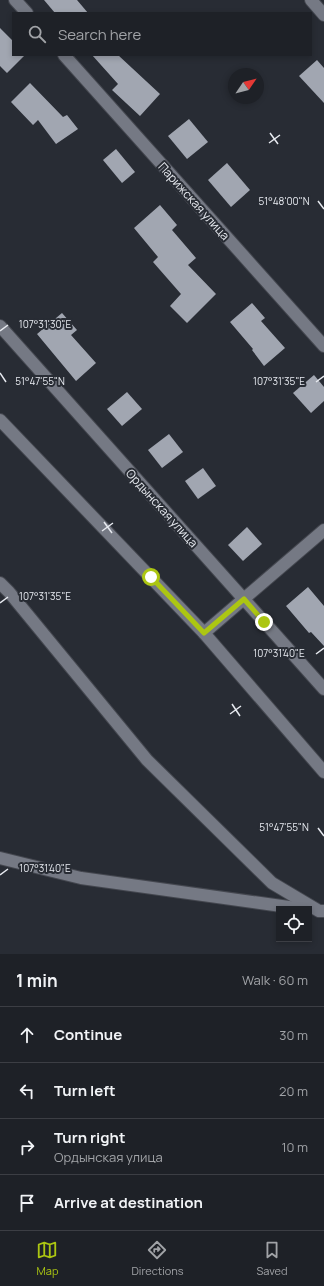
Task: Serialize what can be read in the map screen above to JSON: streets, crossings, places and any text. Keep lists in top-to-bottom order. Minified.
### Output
{"streets":{"street":["Парижская улица","Ордынская улица"]},"north":"top right","page":{"search":"Search here","heading":["1 min","Walk · 60 m"],"list":[["Continue","30 m"],["Turn left","20 m"],["Turn right","Ордынская улица","10 m"],"Arrive at destination"],"nav":["Map","Directions","Saved"]},"coordinates":["51°48'00\"N","107°31'30\"E","107°31'35\"E","51°47'55\"N","107°31'40\"E"]}
